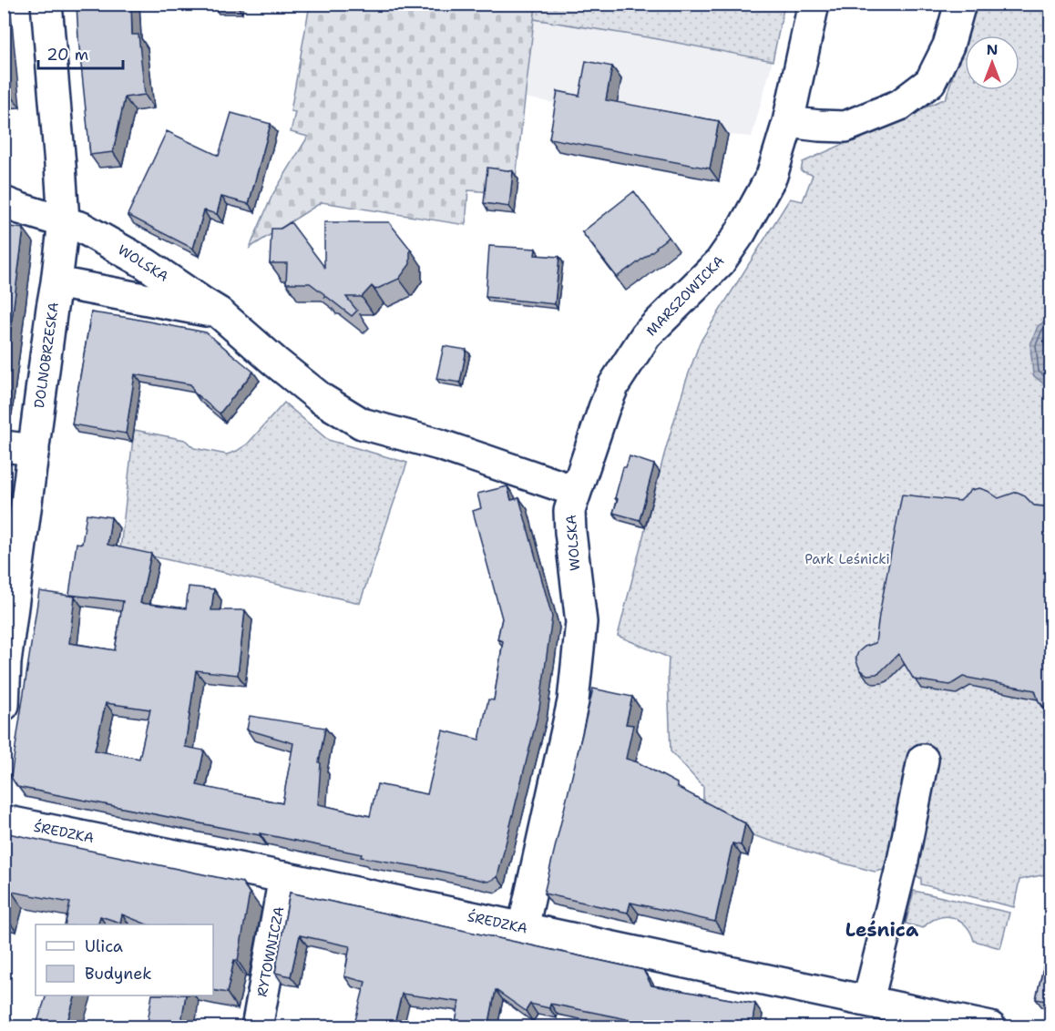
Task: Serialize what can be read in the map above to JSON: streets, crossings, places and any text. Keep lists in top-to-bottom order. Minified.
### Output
{"streets":{"street":["WOLSKA","MARSZOWICKA","DOLNOBRZESKA","ŚREDZKA","RYTOWNICZA"]},"crossings":[["WOLSKA","MARSZOWICKA"],["WOLSKA","DOLNOBRZESKA"],["WOLSKA","ŚREDZKA"],["ŚREDZKA","RYTOWNICZA"]],"districts":["Leśnica"],"parks":["Park Leśnicki"],"legend":["Ulica","Budynek"],"scale_bar":"20 m","north":"top"}
